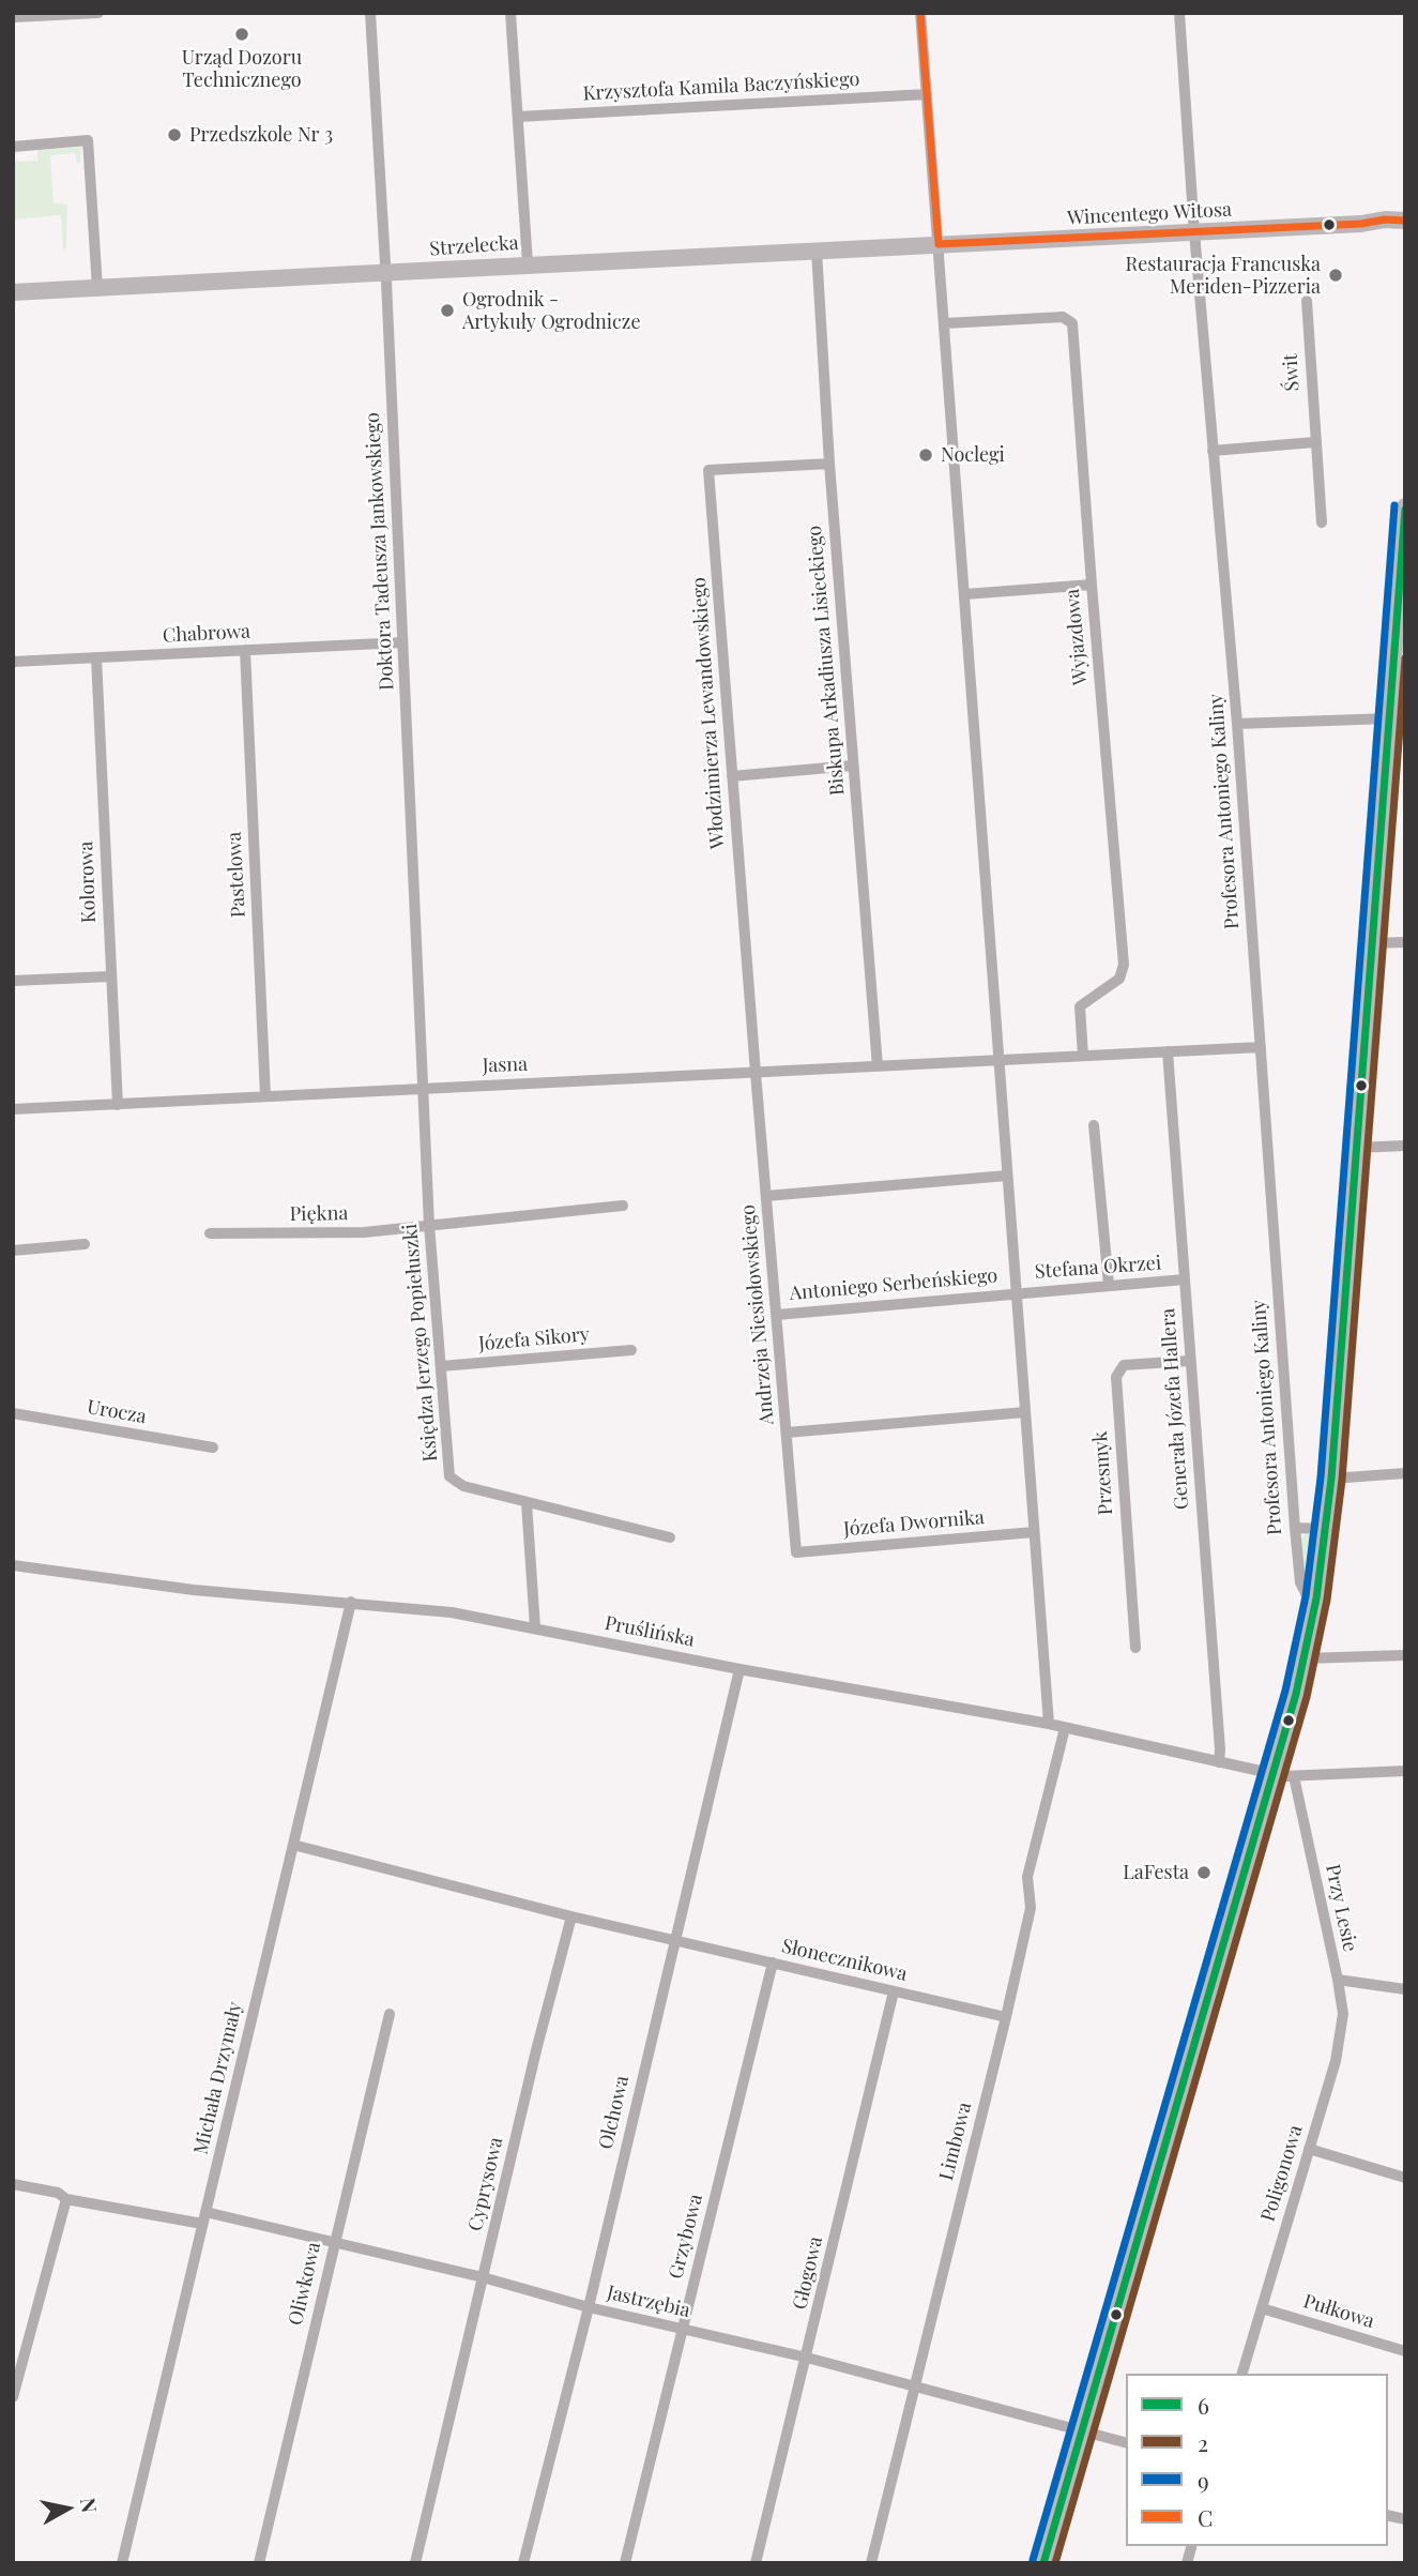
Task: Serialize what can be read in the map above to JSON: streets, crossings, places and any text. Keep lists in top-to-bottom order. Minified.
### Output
{"streets":{"street":["Krzysztofa Kamila Baczyńskiego","Wincentego Witosa","Strzelecka","Świt","Doktora Tadeusza Jankowskiego","Chabrowa","Wyjazdowa","Biskupa Arkadiusza Lisieckiego","Włodzimierza Lewandowskiego","Profesora Antoniego Kaliny","Pastelowa","Kolorowa","Jasna","Piękna","Stefana Okrzei","Antoniego Serbeńskiego","Andrzeja Niesiołowskiego","Józefa Sikory","Księdza Jerzego Popiełuszki","Generała Józefa Hallera","Urocza","Przesmyk","Józefa Dwornika","Pruślińska","Przy Lesie","Słonecznikowa","Michała Drzymały","Olchowa","Limbowa","Poligonowa","Cyprysowa","Grzybowa","Głogowa","Oliwkowa","Jastrzębia","Pułkowa"]},"crossings":[["Wincentego Witosa","Strzelecka"],["Wincentego Witosa","Profesora Antoniego Kaliny"],["Strzelecka","Doktora Tadeusza Jankowskiego"],["Strzelecka","Biskupa Arkadiusza Lisieckiego"],["Doktora Tadeusza Jankowskiego","Chabrowa"],["Doktora Tadeusza Jankowskiego","Jasna"],["Doktora Tadeusza Jankowskiego","Księdza Jerzego Popiełuszki"],["Chabrowa","Pastelowa"],["Chabrowa","Kolorowa"],["Wyjazdowa","Jasna"],["Biskupa Arkadiusza Lisieckiego","Włodzimierza Lewandowskiego"],["Biskupa Arkadiusza Lisieckiego","Jasna"],["Włodzimierza Lewandowskiego","Jasna"],["Włodzimierza Lewandowskiego","Andrzeja Niesiołowskiego"],["Profesora Antoniego Kaliny","Jasna"],["Pastelowa","Jasna"],["Kolorowa","Jasna"],["Jasna","Andrzeja Niesiołowskiego"],["Jasna","Księdza Jerzego Popiełuszki"],["Jasna","Generała Józefa Hallera"],["Piękna","Księdza Jerzego Popiełuszki"],["Stefana Okrzei","Antoniego Serbeńskiego"],["Stefana Okrzei","Generała Józefa Hallera"],["Antoniego Serbeńskiego","Andrzeja Niesiołowskiego"],["Andrzeja Niesiołowskiego","Józefa Dwornika"],["Józefa Sikory","Księdza Jerzego Popiełuszki"],["Generała Józefa Hallera","Przesmyk"],["Generała Józefa Hallera","Pruślińska"],["Pruślińska","Przy Lesie"],["Pruślińska","Michała Drzymały"],["Pruślińska","Olchowa"],["Pruślińska","Limbowa"],["Przy Lesie","Poligonowa"],["Słonecznikowa","Olchowa"],["Słonecznikowa","Limbowa"],["Słonecznikowa","Grzybowa"],["Słonecznikowa","Głogowa"],["Michała Drzymały","Jastrzębia"],["Olchowa","Jastrzębia"],["Limbowa","Jastrzębia"],["Poligonowa","Pułkowa"],["Cyprysowa","Jastrzębia"],["Grzybowa","Jastrzębia"],["Głogowa","Jastrzębia"],["Oliwkowa","Jastrzębia"]],"places":["Urząd Dozoru Technicznego","Przedszkole Nr 3","Restauracja Francuska Meriden-Pizzeria","Ogrodnik - Artykuły Ogrodnicze","Noclegi","LaFesta"],"lines":["transit line C","transit line 9","transit line 6","transit line 2"],"legend":["6","2","9","C"],"north":"right"}
